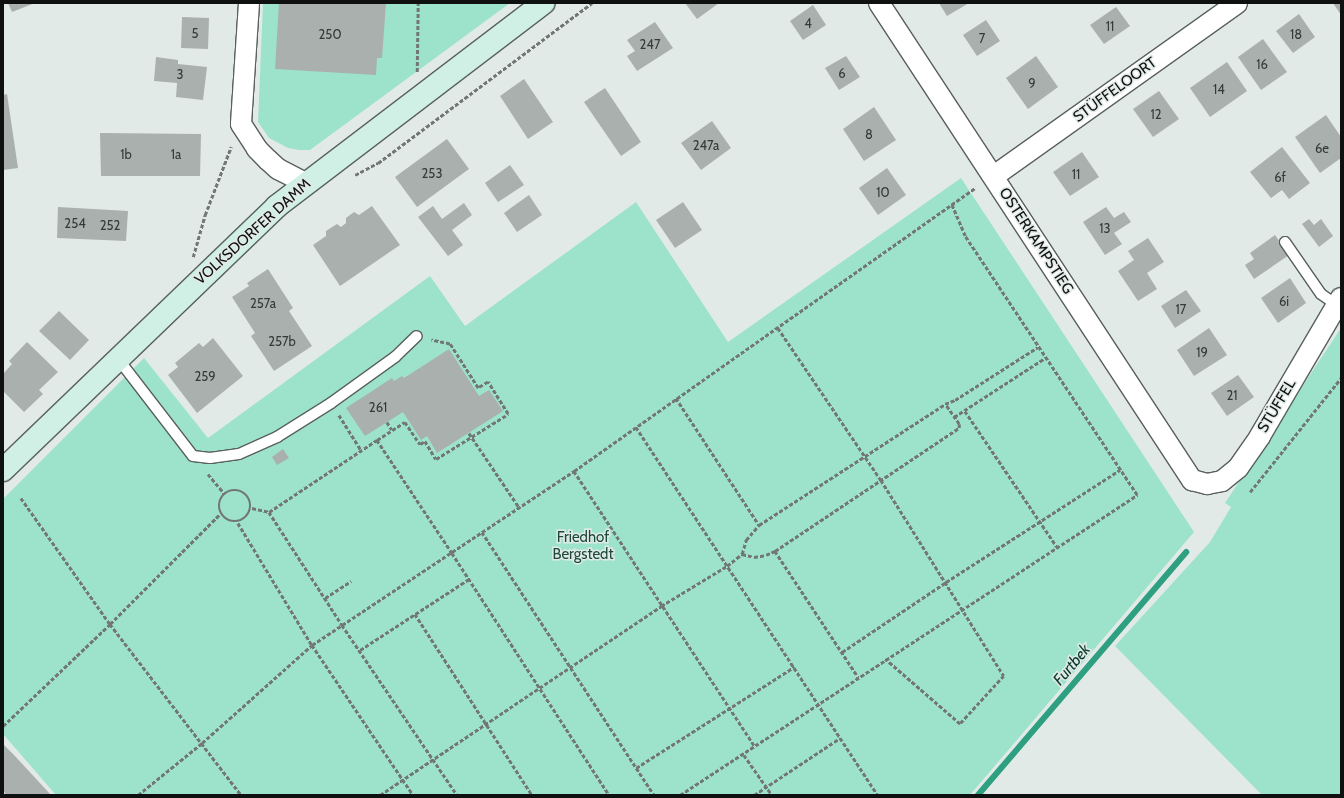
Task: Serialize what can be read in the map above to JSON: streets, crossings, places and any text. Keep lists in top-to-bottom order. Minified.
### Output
{"streets":{"main road":["VOLKSDORFER DAMM"],"street":["STÜFFELOORT","OSTERKAMPSTIEG","STÜFFEL"]},"crossings":[["STÜFFELOORT","OSTERKAMPSTIEG"],["OSTERKAMPSTIEG","STÜFFEL"]],"water":["Furtbek"],"parks":["Friedhof Bergstedt"],"house_numbers":["4","11","5","250","18","7","247","16","6","3","9","14","12","8","247a","6e","1b","1a","253","11","6f","10","254","252","13","6i","257a","17","257b","19","259","21","261"]}
